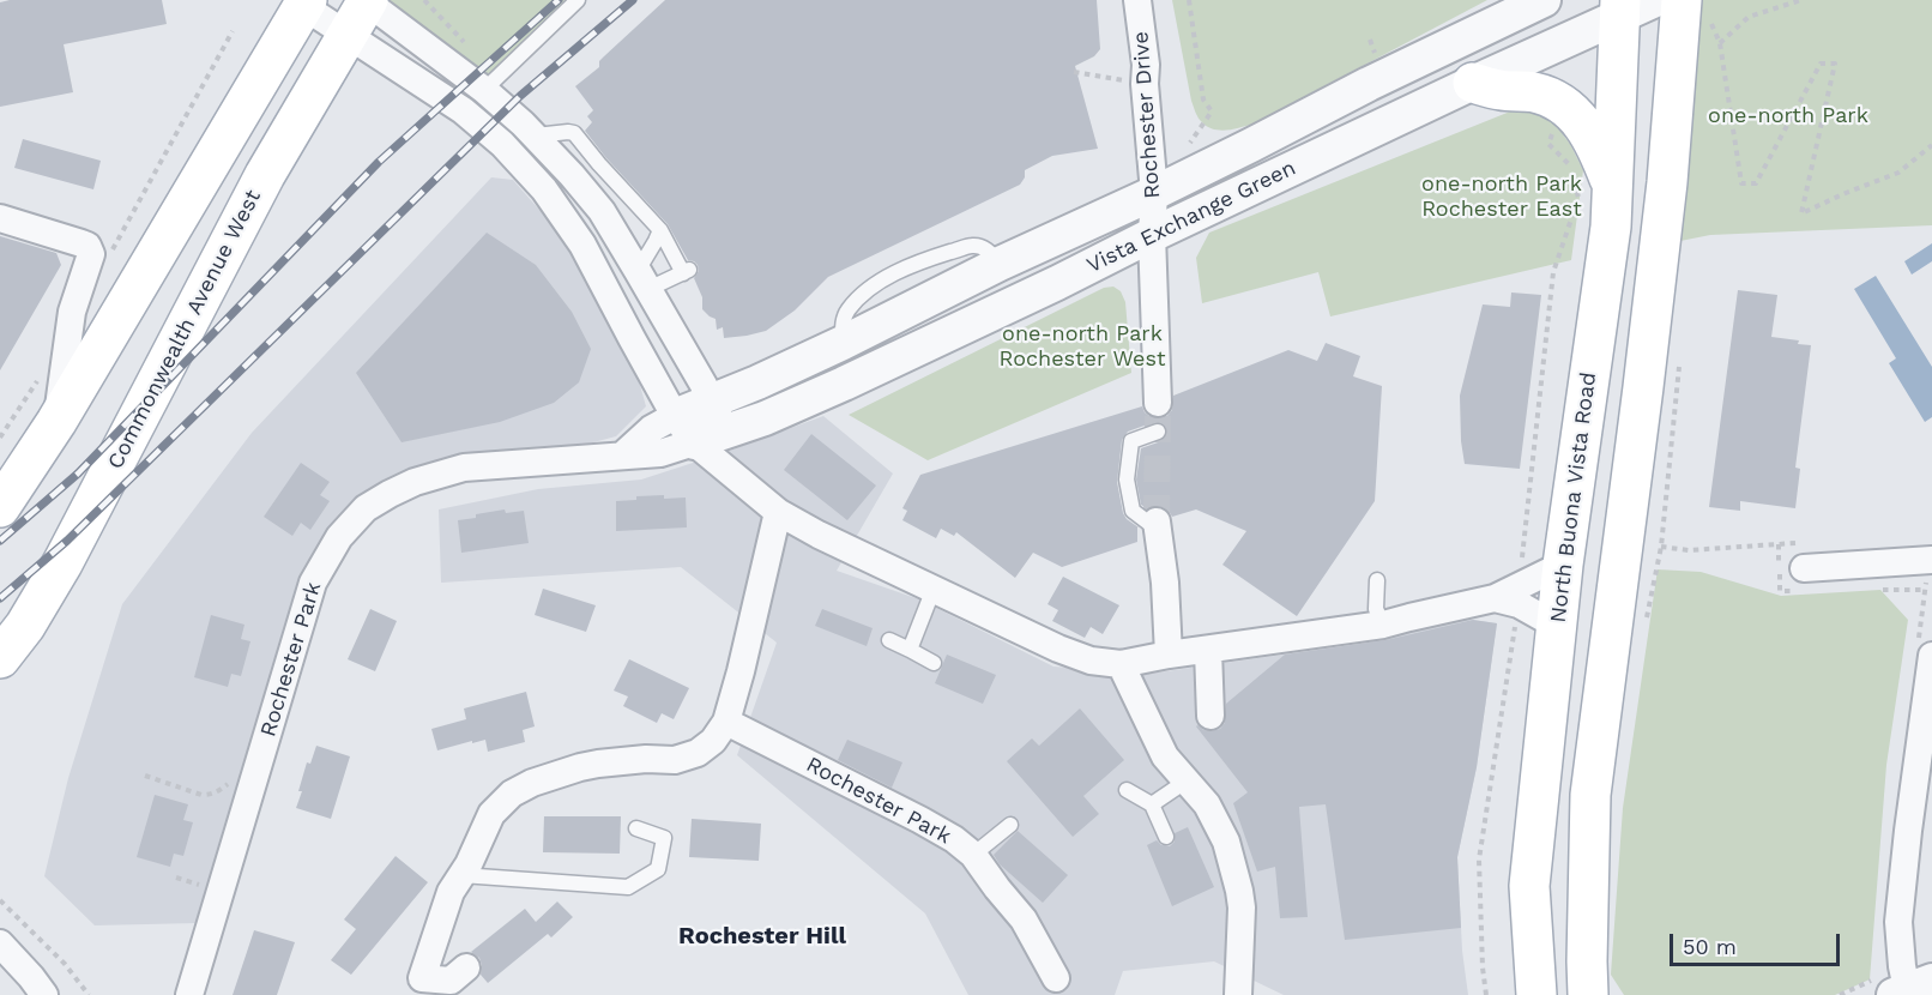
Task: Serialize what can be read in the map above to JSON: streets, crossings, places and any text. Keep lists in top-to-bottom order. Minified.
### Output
{"streets":{"main road":["Commonwealth Avenue West","North Buona Vista Road"],"street":["Rochester Drive","Vista Exchange Green","Rochester Park"]},"crossings":[["Rochester Drive","Vista Exchange Green"],["Vista Exchange Green","North Buona Vista Road"],["Vista Exchange Green","Rochester Park"]],"districts":["Rochester Hill"],"parks":["one-north Park","one-north Park Rochester East","one-north Park Rochester West"],"scale_bar":"50 m"}
